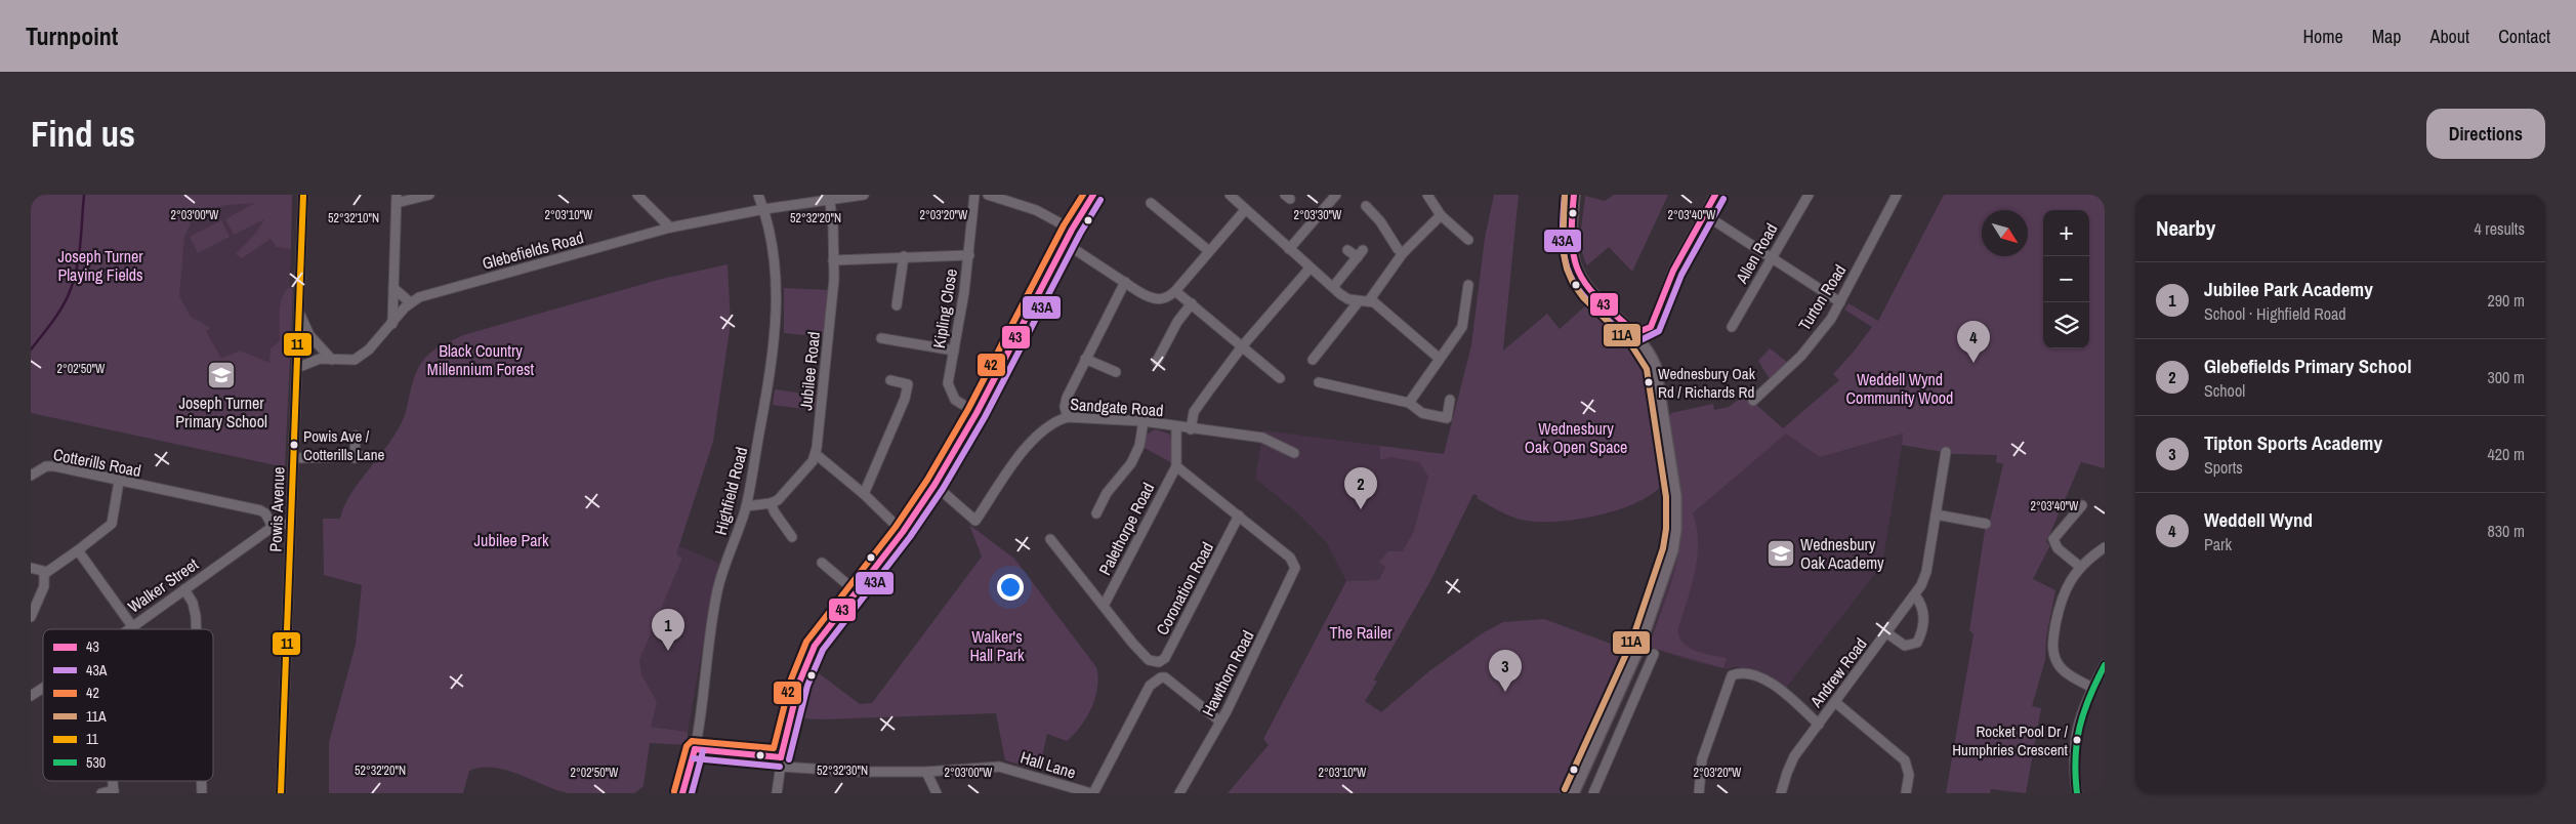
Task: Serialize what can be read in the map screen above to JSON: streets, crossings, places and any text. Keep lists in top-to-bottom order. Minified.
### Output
{"streets":{"street":["Glebefields Road","Allen Road","Turton Road","Kipling Close","Jubilee Road","Sandgate Road","Cotterills Road","Highfield Road","Powis Avenue","Palethorpe Road","Walker Street","Coronation Road","Andrew Road","Hawthorn Road","Hall Lane"]},"crossings":[["Glebefields Road","Jubilee Road"],["Glebefields Road","Highfield Road"],["Cotterills Road","Walker Street"],["Highfield Road","Hall Lane"],["Powis Avenue","Walker Street"],["Palethorpe Road","Coronation Road"],["Coronation Road","Hawthorn Road"]],"parks":["Joseph Turner Playing Fields","Black Country Millennium Forest","Weddell Wynd Community Wood","Wednesbury Oak Open Space","Jubilee Park","The Railer","Walker's Hall Park"],"places":{"school or university":["Joseph Turner Primary School","Wednesbury Oak Academy"],"other":["Wednesbury Oak Rd / Richards Rd","Powis Ave / Cotterills Lane","Rocket Pool Dr / Humphries Crescent"]},"lines":["transit line 43","transit line 43A","transit line 42","transit line 11A","transit line 11","transit line 530"],"legend":["43","43A","42","11A","11","530"],"north":"bottom right","page":{"header":"Turnpoint","nav":["Home","Map","About","Contact"],"buttons":"Directions","title":"Find us","heading":["Nearby","4 results"],"map_buttons":["+","−"],"list":[{"mark":"1","name":"Jubilee Park Academy","note":"School · Highfield Road","value":"290 m"},{"mark":"2","name":"Glebefields Primary School","note":"School","value":"300 m"},{"mark":"3","name":"Tipton Sports Academy","note":"Sports","value":"420 m"},{"mark":"4","name":"Weddell Wynd","note":"Park","value":"830 m"}],"pins":["4","2","1","3"]},"coordinates":["2°03'00\"W","2°03'10\"W","2°03'20\"W","2°03'40\"W","2°03'30\"W","52°32'10\"N","52°32'20\"N","2°02'50\"W","52°32'30\"N"]}
